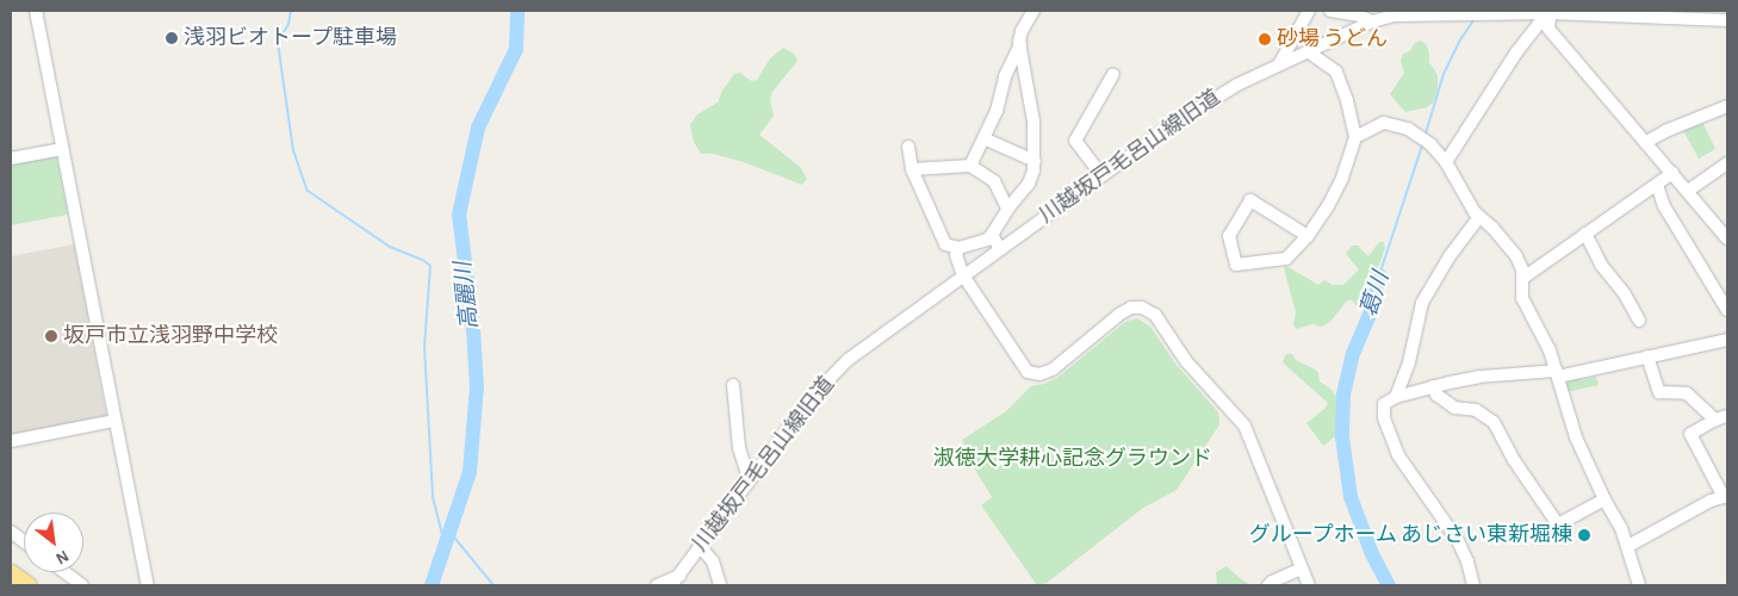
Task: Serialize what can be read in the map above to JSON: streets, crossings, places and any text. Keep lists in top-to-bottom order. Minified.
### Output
{"streets":{"street":["川越坂戸毛呂山線旧道"]},"water":["葛川","高麗川"],"parks":["淑徳大学耕心記念グラウンド"],"places":["浅羽ビオトープ駐車場","砂場 うどん","坂戸市立浅羽野中学校","グループホーム あじさい東新堀棟"],"north":"bottom right"}
